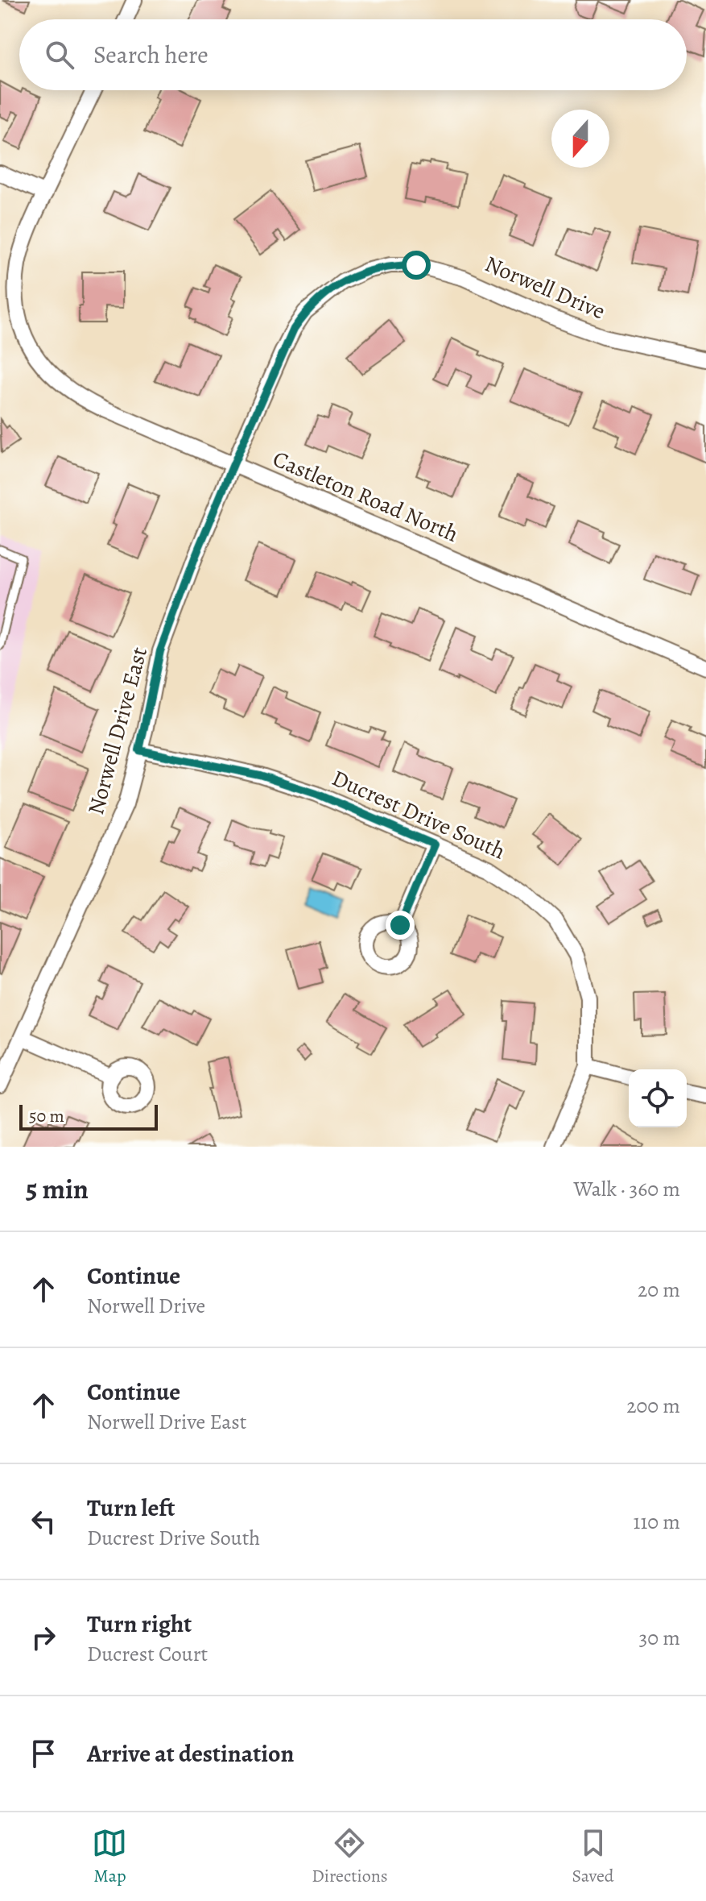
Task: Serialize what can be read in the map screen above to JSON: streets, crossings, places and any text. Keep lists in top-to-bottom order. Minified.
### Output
{"streets":{"street":["Norwell Drive","Castleton Road North","Norwell Drive East","Ducrest Drive South"]},"crossings":[["Norwell Drive","Norwell Drive East"],["Castleton Road North","Norwell Drive East"],["Norwell Drive East","Ducrest Drive South"]],"scale_bar":"50 m","north":"bottom","page":{"search":"Search here","scale":"50 m","heading":["5 min","Walk · 360 m"],"list":[["Continue","Norwell Drive","20 m"],["Continue","Norwell Drive East","200 m"],["Turn left","Ducrest Drive South","110 m"],["Turn right","Ducrest Court","30 m"],"Arrive at destination"],"nav":["Map","Directions","Saved"]}}
